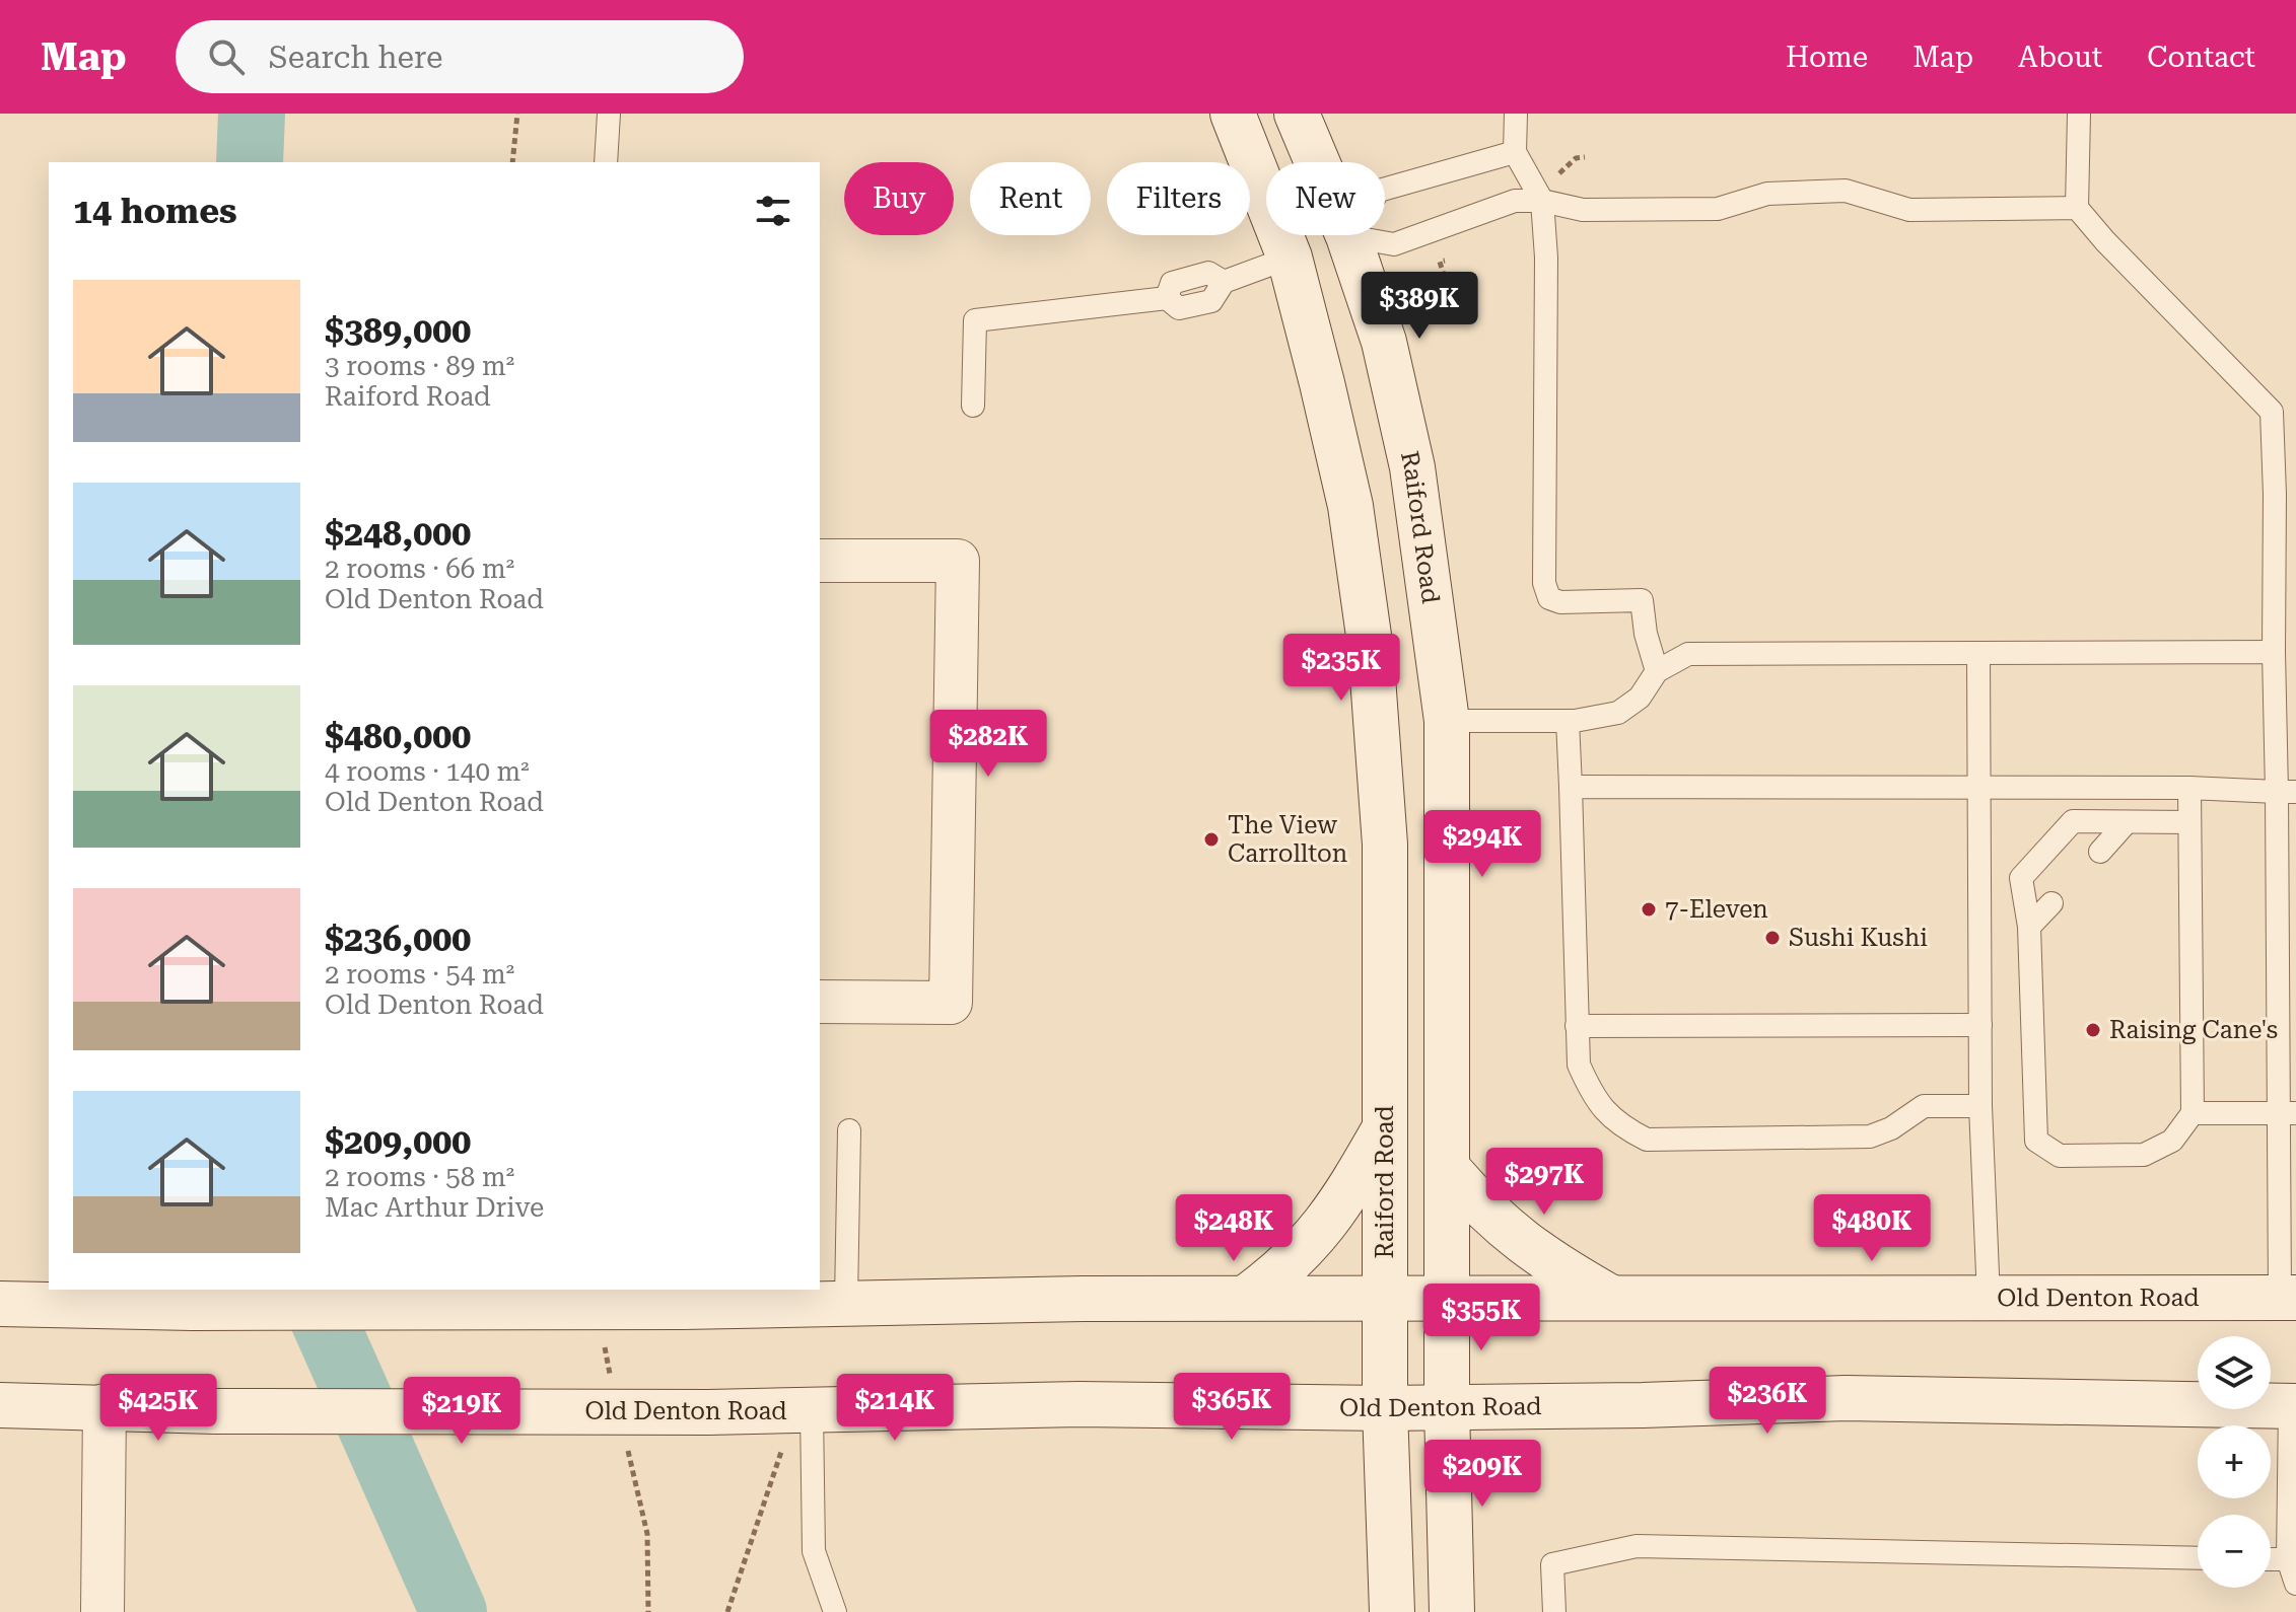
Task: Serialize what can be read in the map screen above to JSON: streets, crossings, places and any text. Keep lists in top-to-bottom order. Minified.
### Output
{"streets":{"main road":["Raiford Road","Old Denton Road"]},"crossings":[["Raiford Road","Old Denton Road"]],"places":["The View Carrollton","7-Eleven","Sushi Kushi","Raising Cane's"],"page":{"header":"Map","search":"Search here","nav":["Home","Map","About","Contact"],"chip":["Buy","Rent","Filters","New"],"heading":"14 homes","list":[{"name":"$389,000","note":"3 rooms · 89 m² · Raiford Road"},{"name":"$248,000","note":"2 rooms · 66 m² · Old Denton Road"},{"name":"$480,000","note":"4 rooms · 140 m² · Old Denton Road"},{"name":"$236,000","note":"2 rooms · 54 m² · Old Denton Road"},{"name":"$209,000","note":"2 rooms · 58 m² · Mac Arthur Drive"}],"price":["$389K","$235K","$282K","$294K","$297K","$248K","$480K","$355K","$236K","$365K","$425K","$214K","$219K","$209K"],"map_buttons":["+","−"]}}
